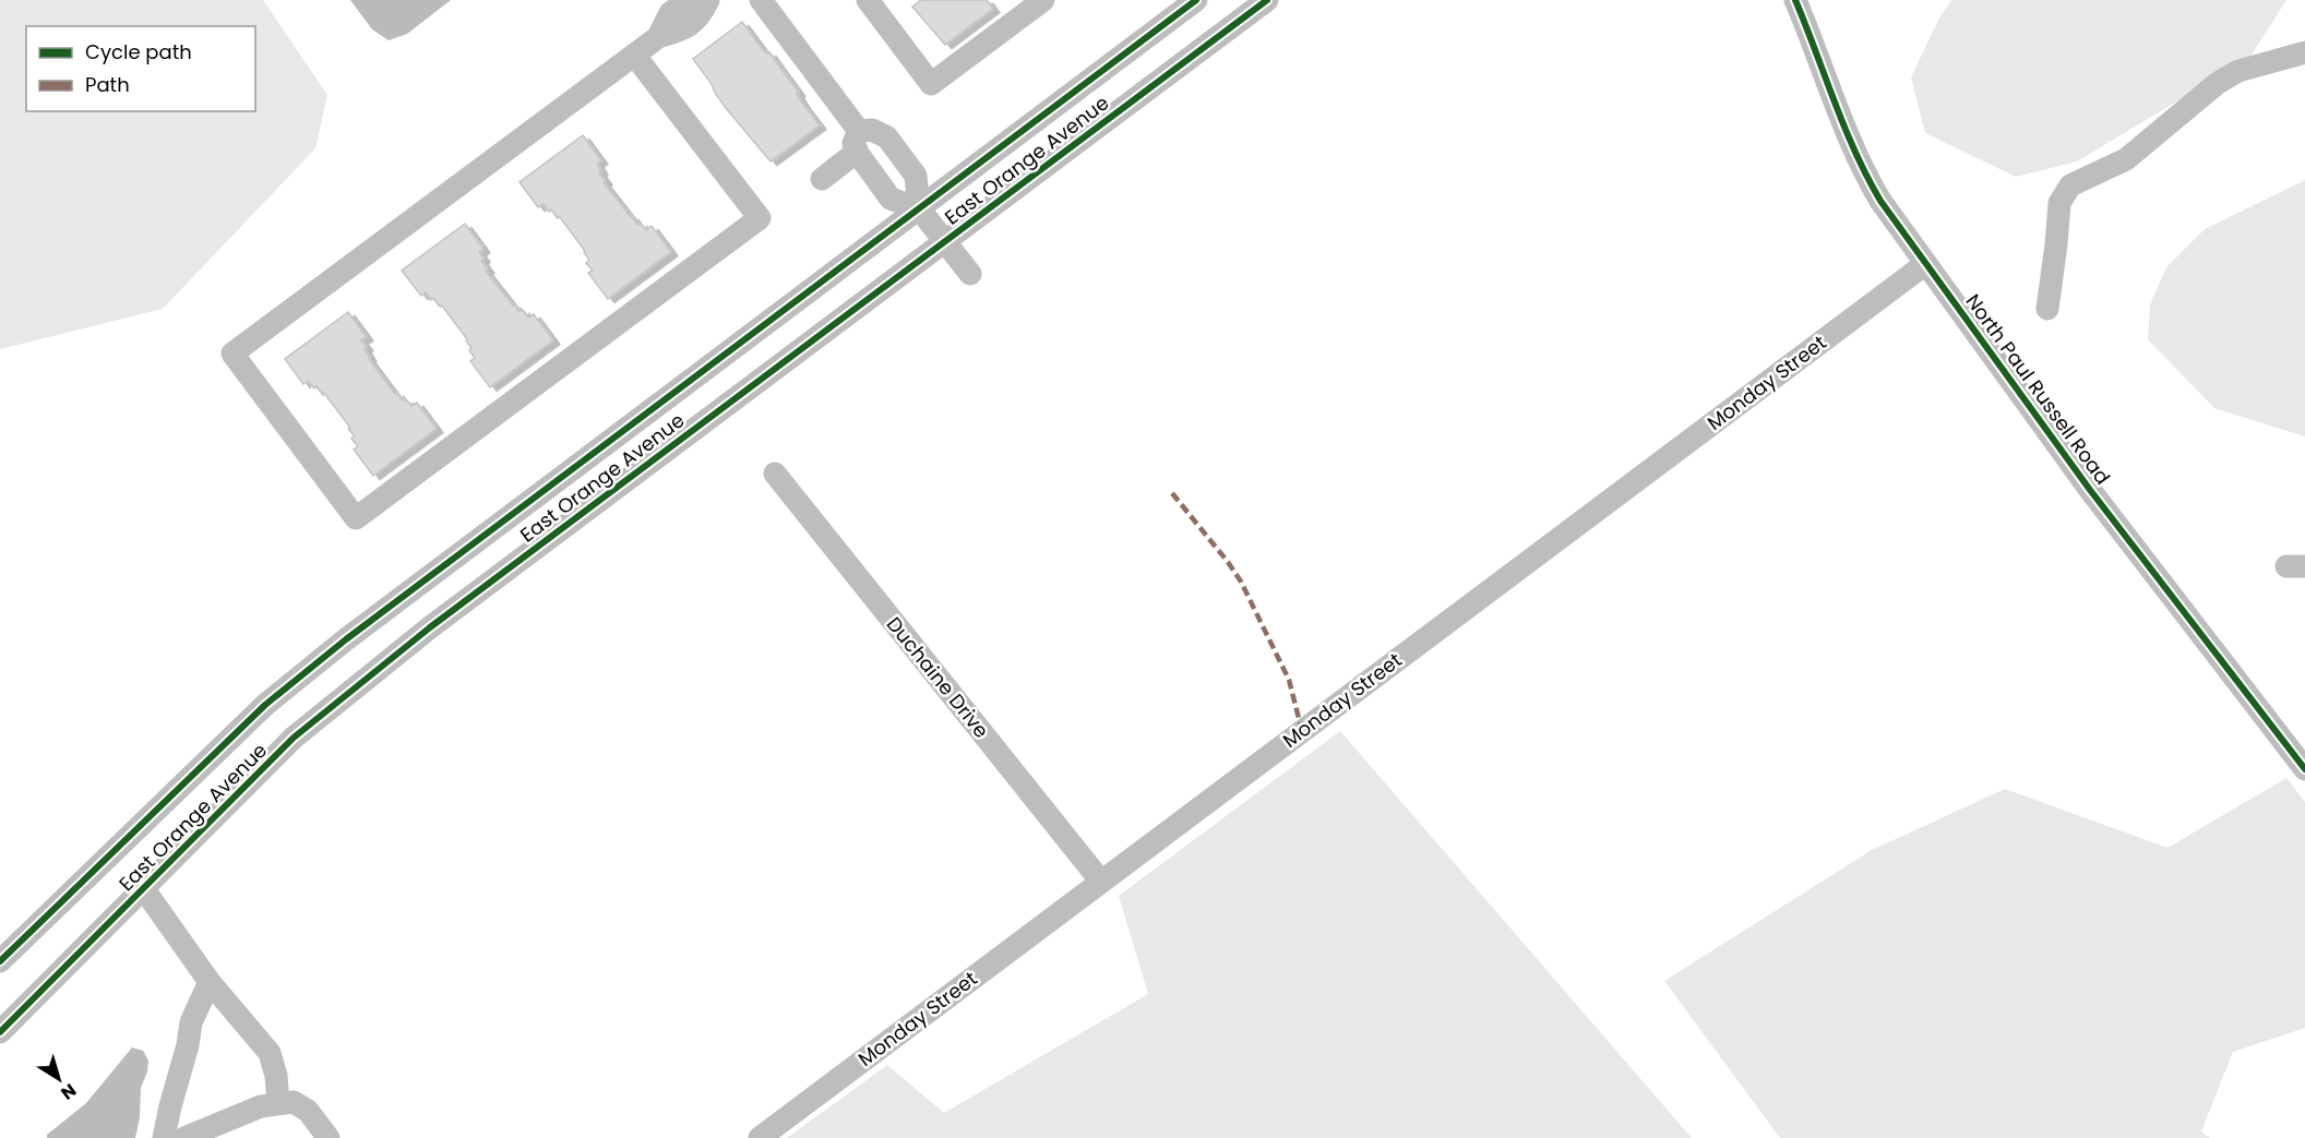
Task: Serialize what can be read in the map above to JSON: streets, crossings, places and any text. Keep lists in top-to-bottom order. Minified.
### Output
{"streets":{"street":["East Orange Avenue","Monday Street","North Paul Russell Road","Duchaine Drive"]},"crossings":[["Monday Street","North Paul Russell Road"],["Monday Street","Duchaine Drive"]],"legend":["Cycle path","Path"],"north":"bottom right"}
